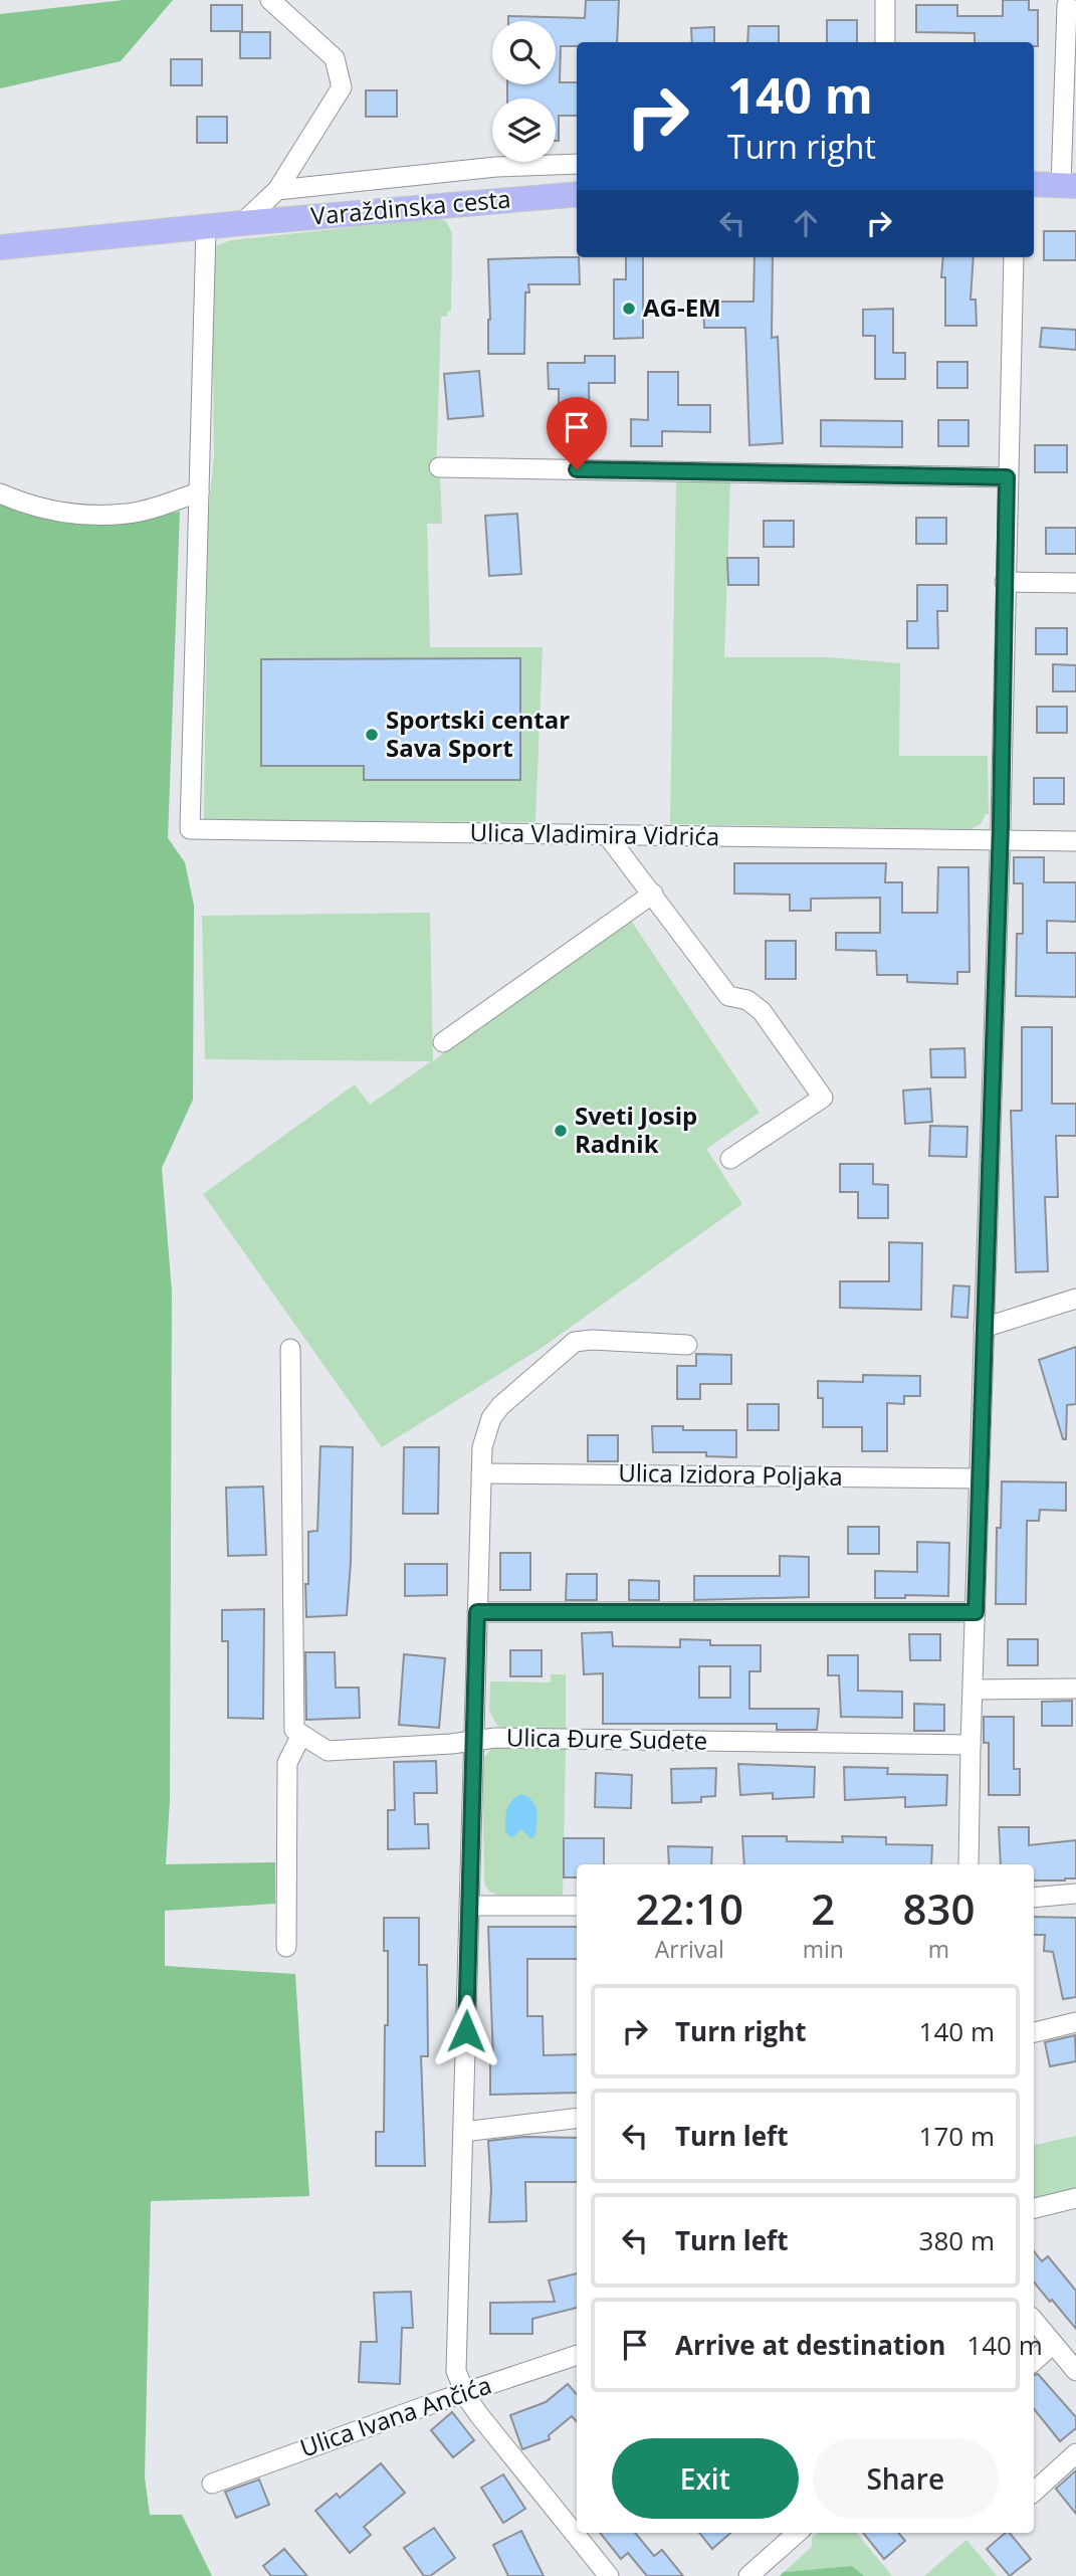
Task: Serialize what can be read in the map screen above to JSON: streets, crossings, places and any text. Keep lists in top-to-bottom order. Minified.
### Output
{"streets":{"main road":["Varaždinska cesta"],"street":["Ulica Vladimira Vidrića","Ulica Izidora Poljaka","Ulica Đure Sudete","Ulica Ivana Ančića"]},"places":["AG-EM","Sportski centar Sava Sport","Sveti Josip Radnik"],"page":{"turn":["140 m","Turn right"],"eta":["22:10","Arrival","2","min","830","m"],"list":[{"name":"Turn right","value":"140 m"},{"name":"Turn left","value":"170 m"},{"name":"Turn left","value":"380 m"},{"name":"Arrive at destination","value":"140 m"}],"buttons":["Exit","Share"]}}
